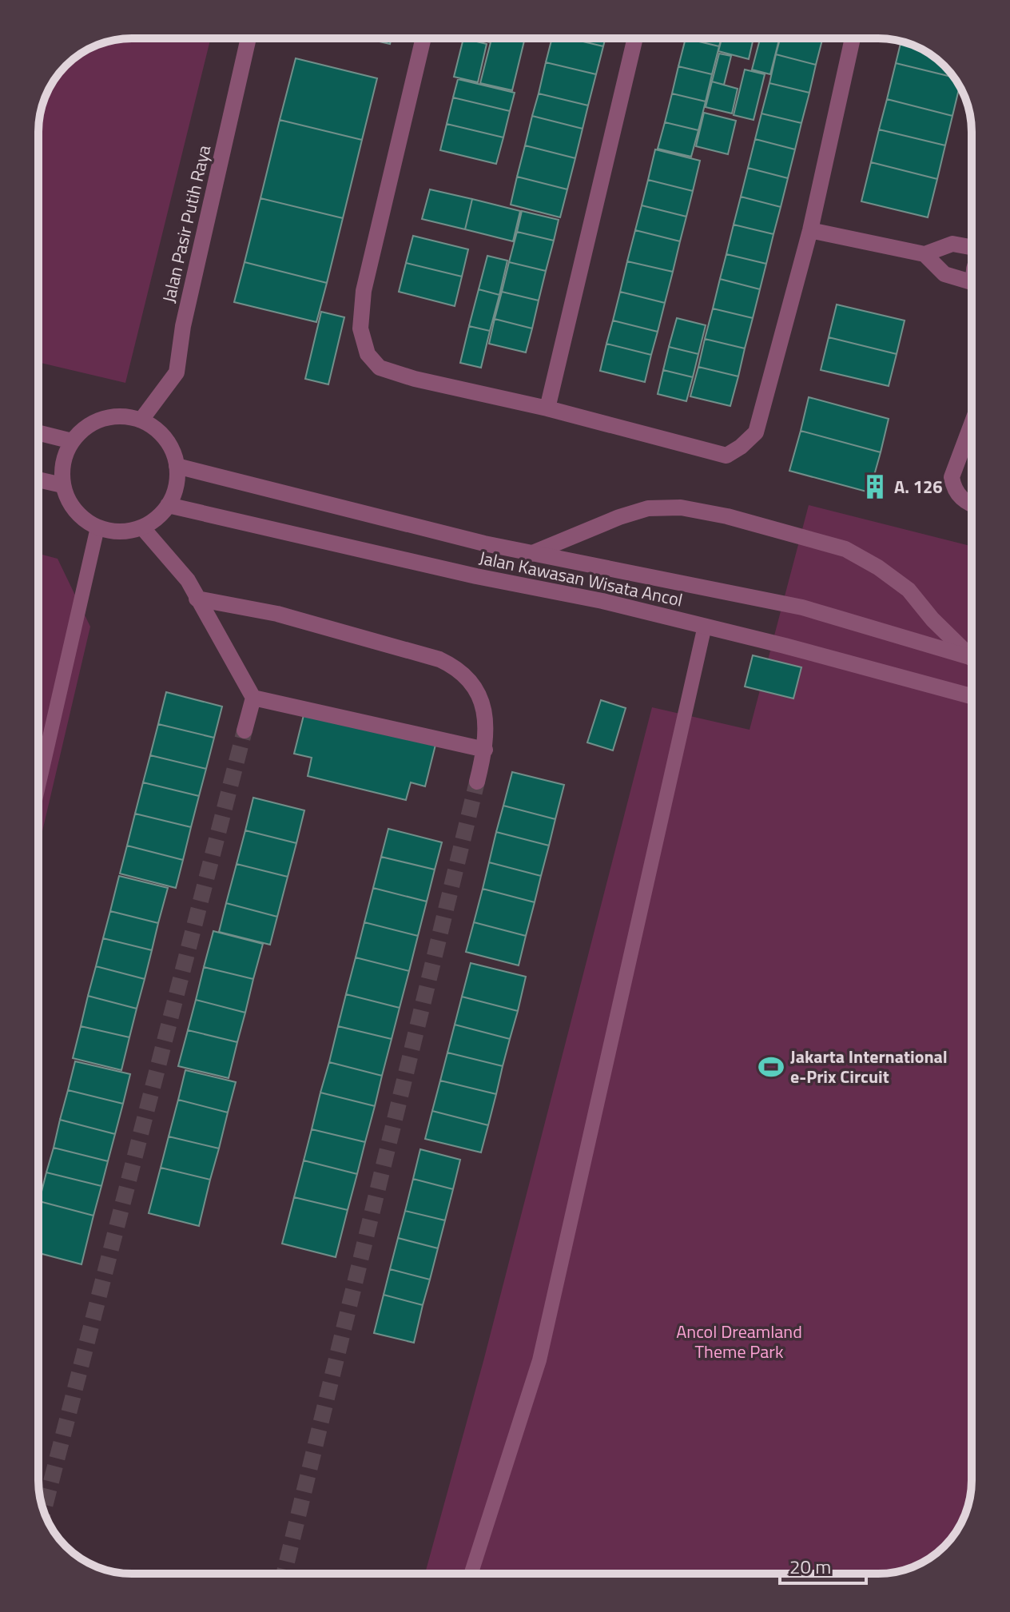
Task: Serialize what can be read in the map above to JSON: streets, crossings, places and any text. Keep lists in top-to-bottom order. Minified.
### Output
{"streets":{"street":["Jalan Pasir Putih Raya","Jalan Kawasan Wisata Ancol"]},"crossings":[["Jalan Pasir Putih Raya","Jalan Kawasan Wisata Ancol"]],"parks":["Ancol Dreamland Theme Park"],"places":{"building":["A. 126"],"sports":["Jakarta International e-Prix Circuit"]},"scale_bar":"20 m"}
